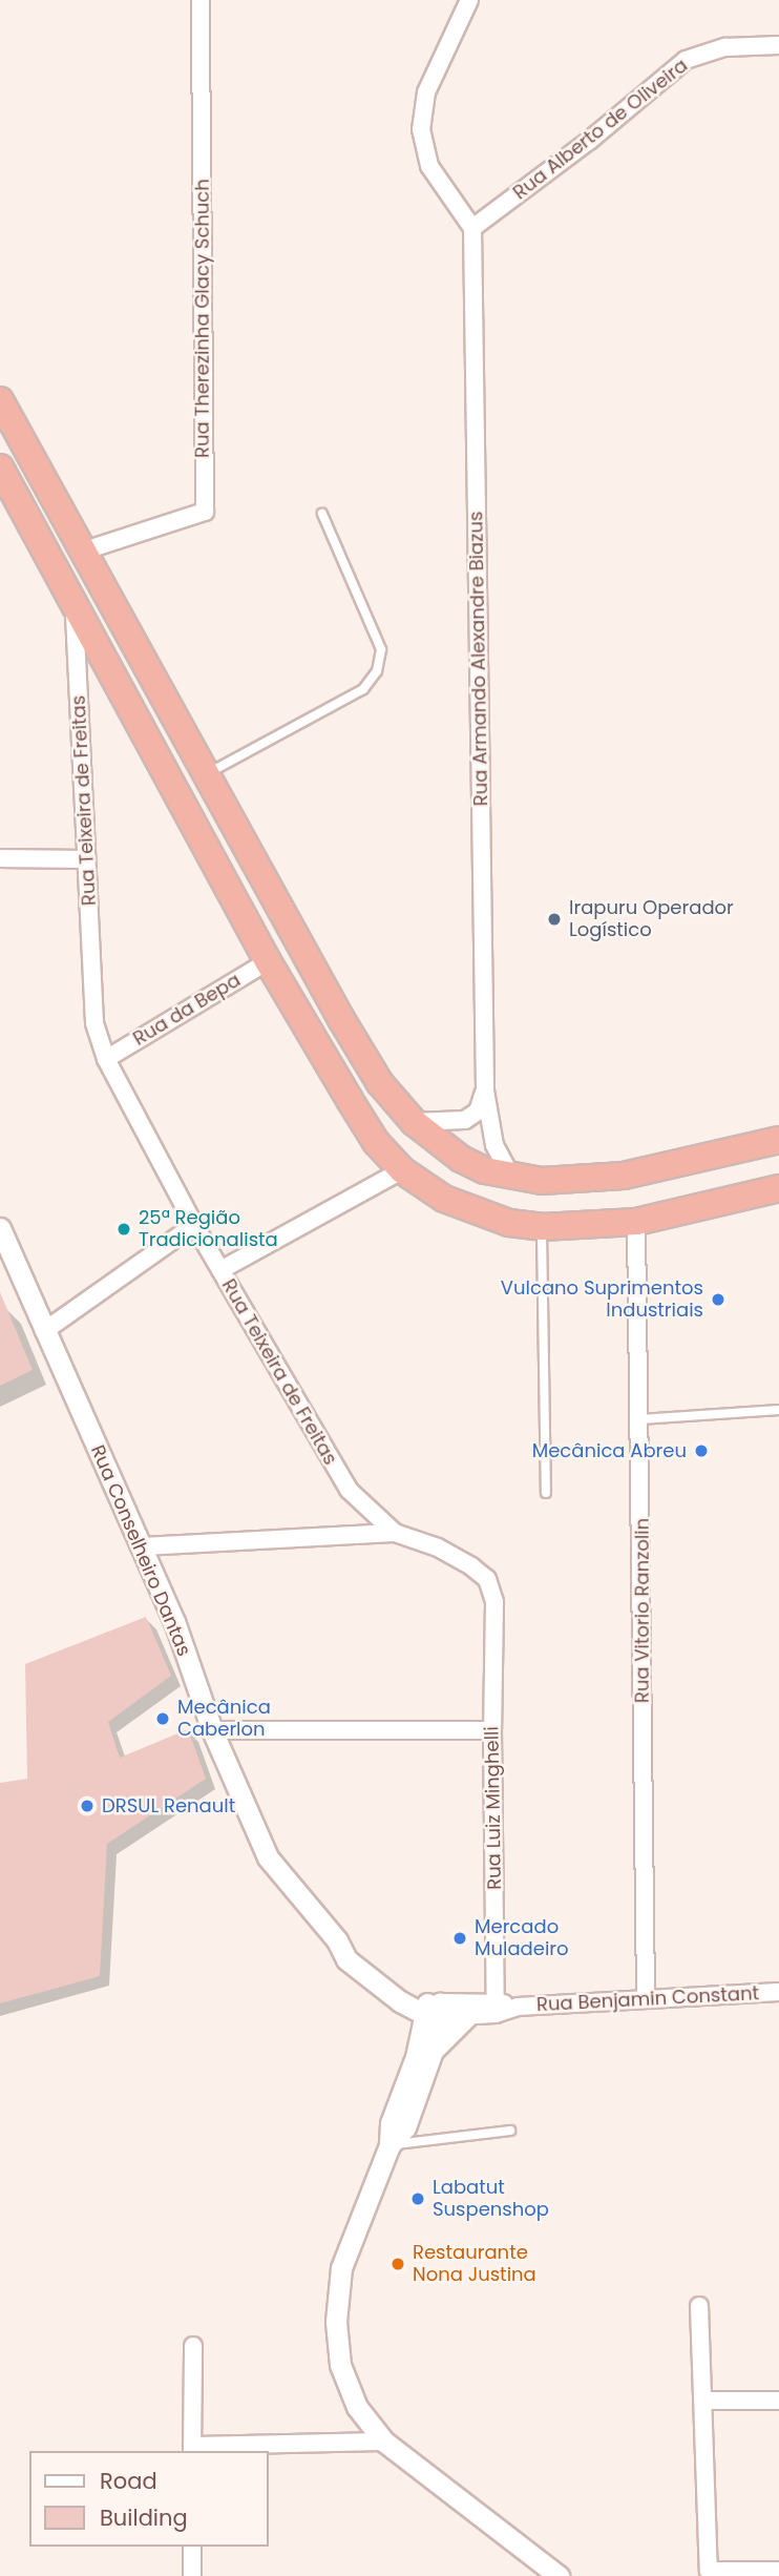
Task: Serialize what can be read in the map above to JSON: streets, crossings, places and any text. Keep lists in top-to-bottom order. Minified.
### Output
{"streets":{"street":["Rua Alberto de Oliveira","Rua Therezinha Glacy Schuch","Rua Armando Alexandre Biazus","Rua Teixeira de Freitas","Rua da Bepa","Rua Conselheiro Dantas","Rua Vitorio Ranzolin","Rua Luiz Minghelli","Rua Benjamin Constant"]},"crossings":[["Rua Alberto de Oliveira","Rua Armando Alexandre Biazus"],["Rua Teixeira de Freitas","Rua da Bepa"],["Rua Teixeira de Freitas","Rua Luiz Minghelli"],["Rua Conselheiro Dantas","Rua Benjamin Constant"],["Rua Vitorio Ranzolin","Rua Benjamin Constant"],["Rua Luiz Minghelli","Rua Benjamin Constant"]],"places":["Irapuru Operador Logístico","25ª Região Tradicionalista","Vulcano Suprimentos Industriais","Mecânica Abreu","Mecânica Caberlon","DRSUL Renault","Mercado Muladeiro","Labatut Suspenshop","Restaurante Nona Justina"],"legend":["Road","Building"]}
